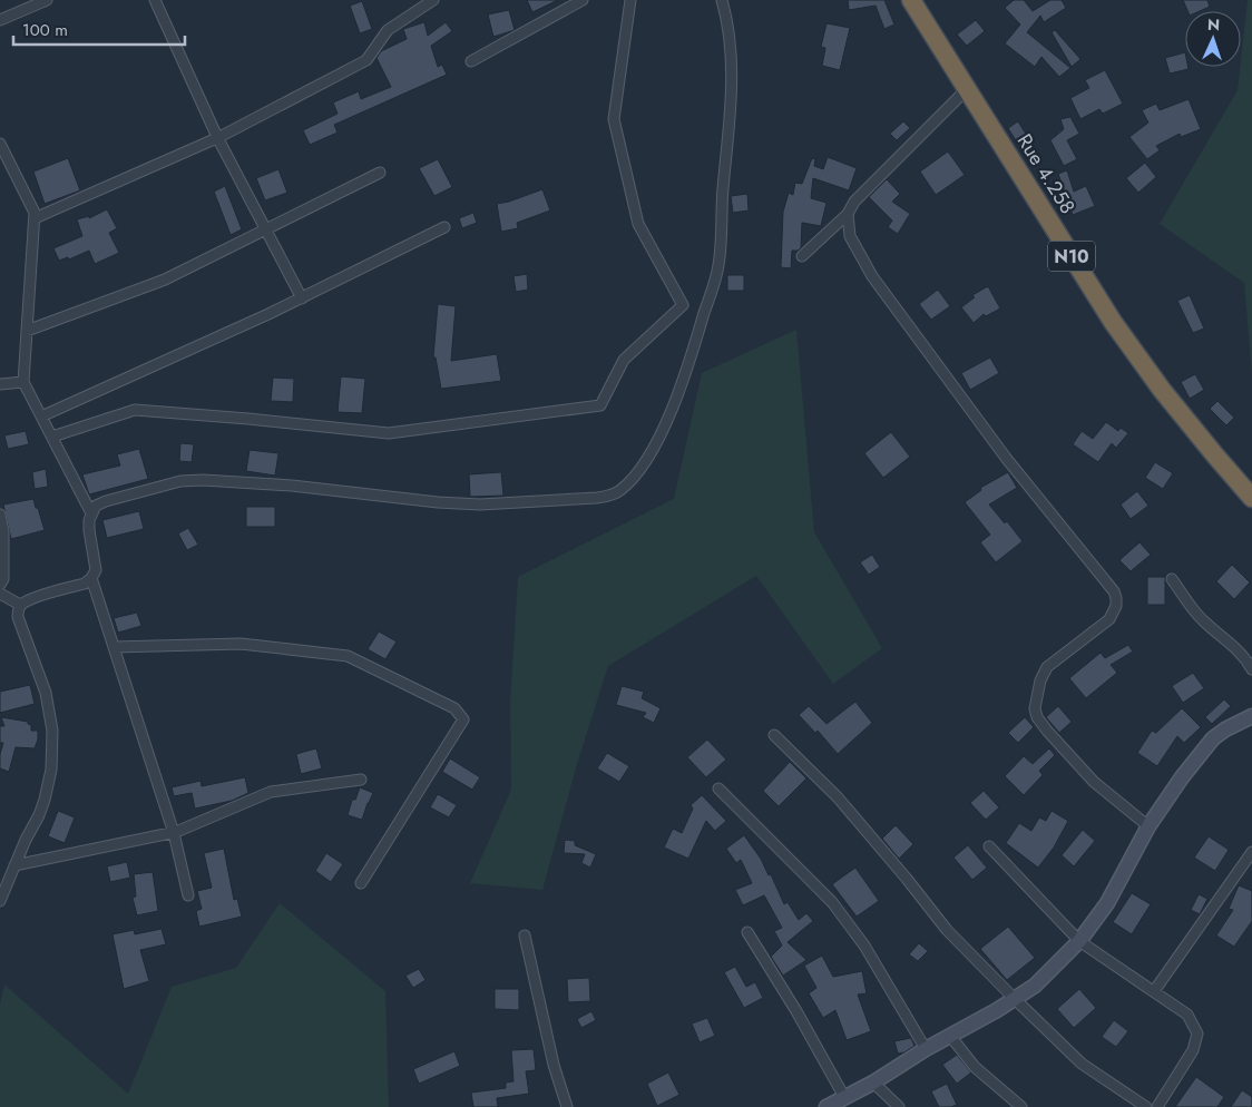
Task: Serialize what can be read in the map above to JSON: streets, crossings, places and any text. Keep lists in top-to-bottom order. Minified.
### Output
{"streets":{"highway":["Rue 4.258","N10"]},"scale_bar":"100 m","north":"top"}
